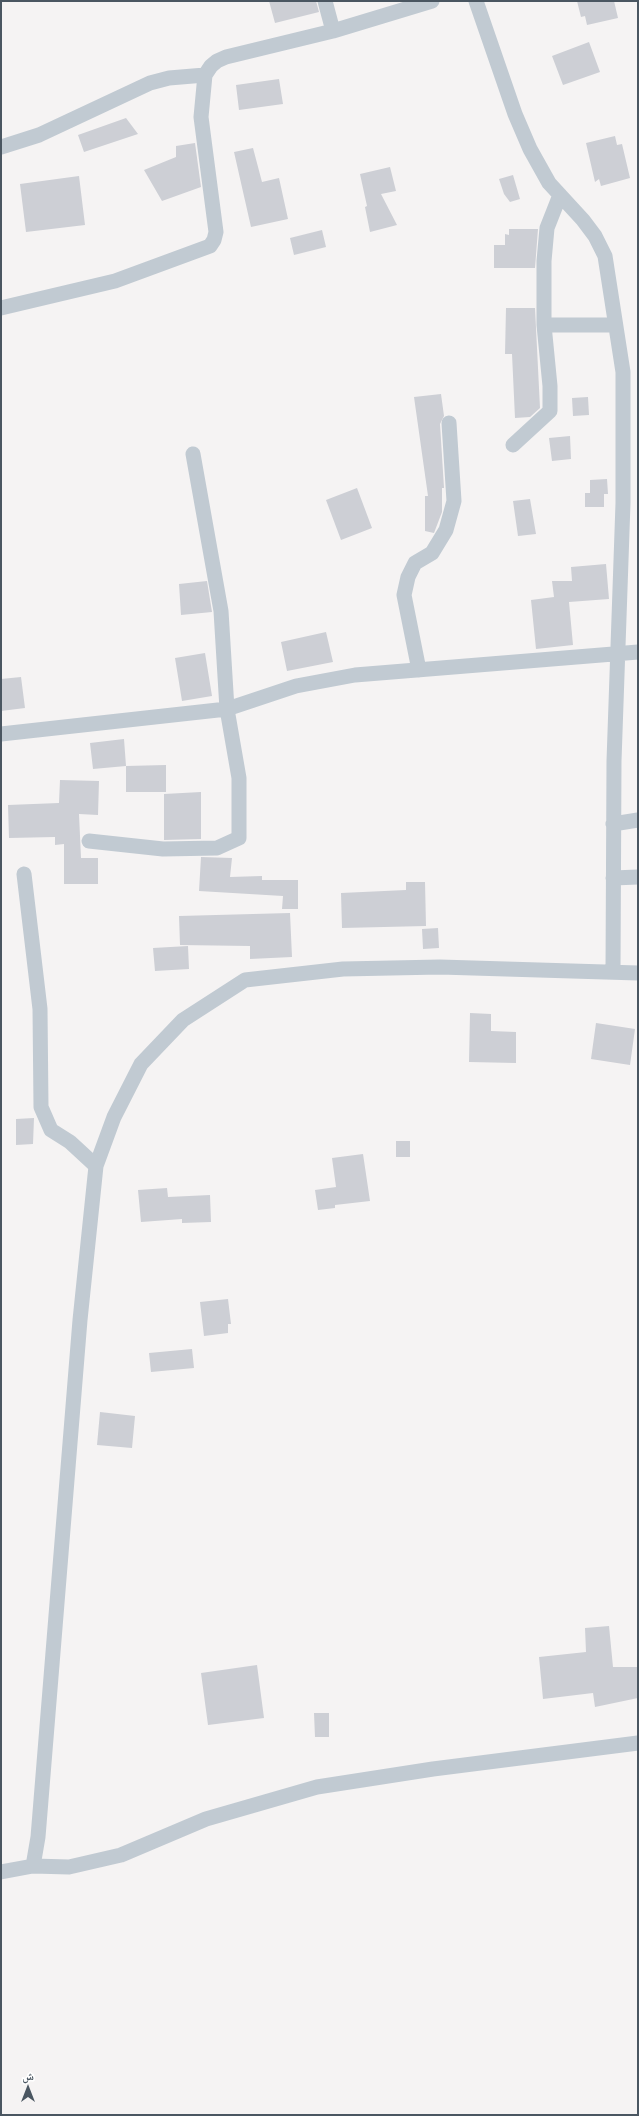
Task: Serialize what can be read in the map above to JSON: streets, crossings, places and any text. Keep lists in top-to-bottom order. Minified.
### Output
{"north":"top"}
